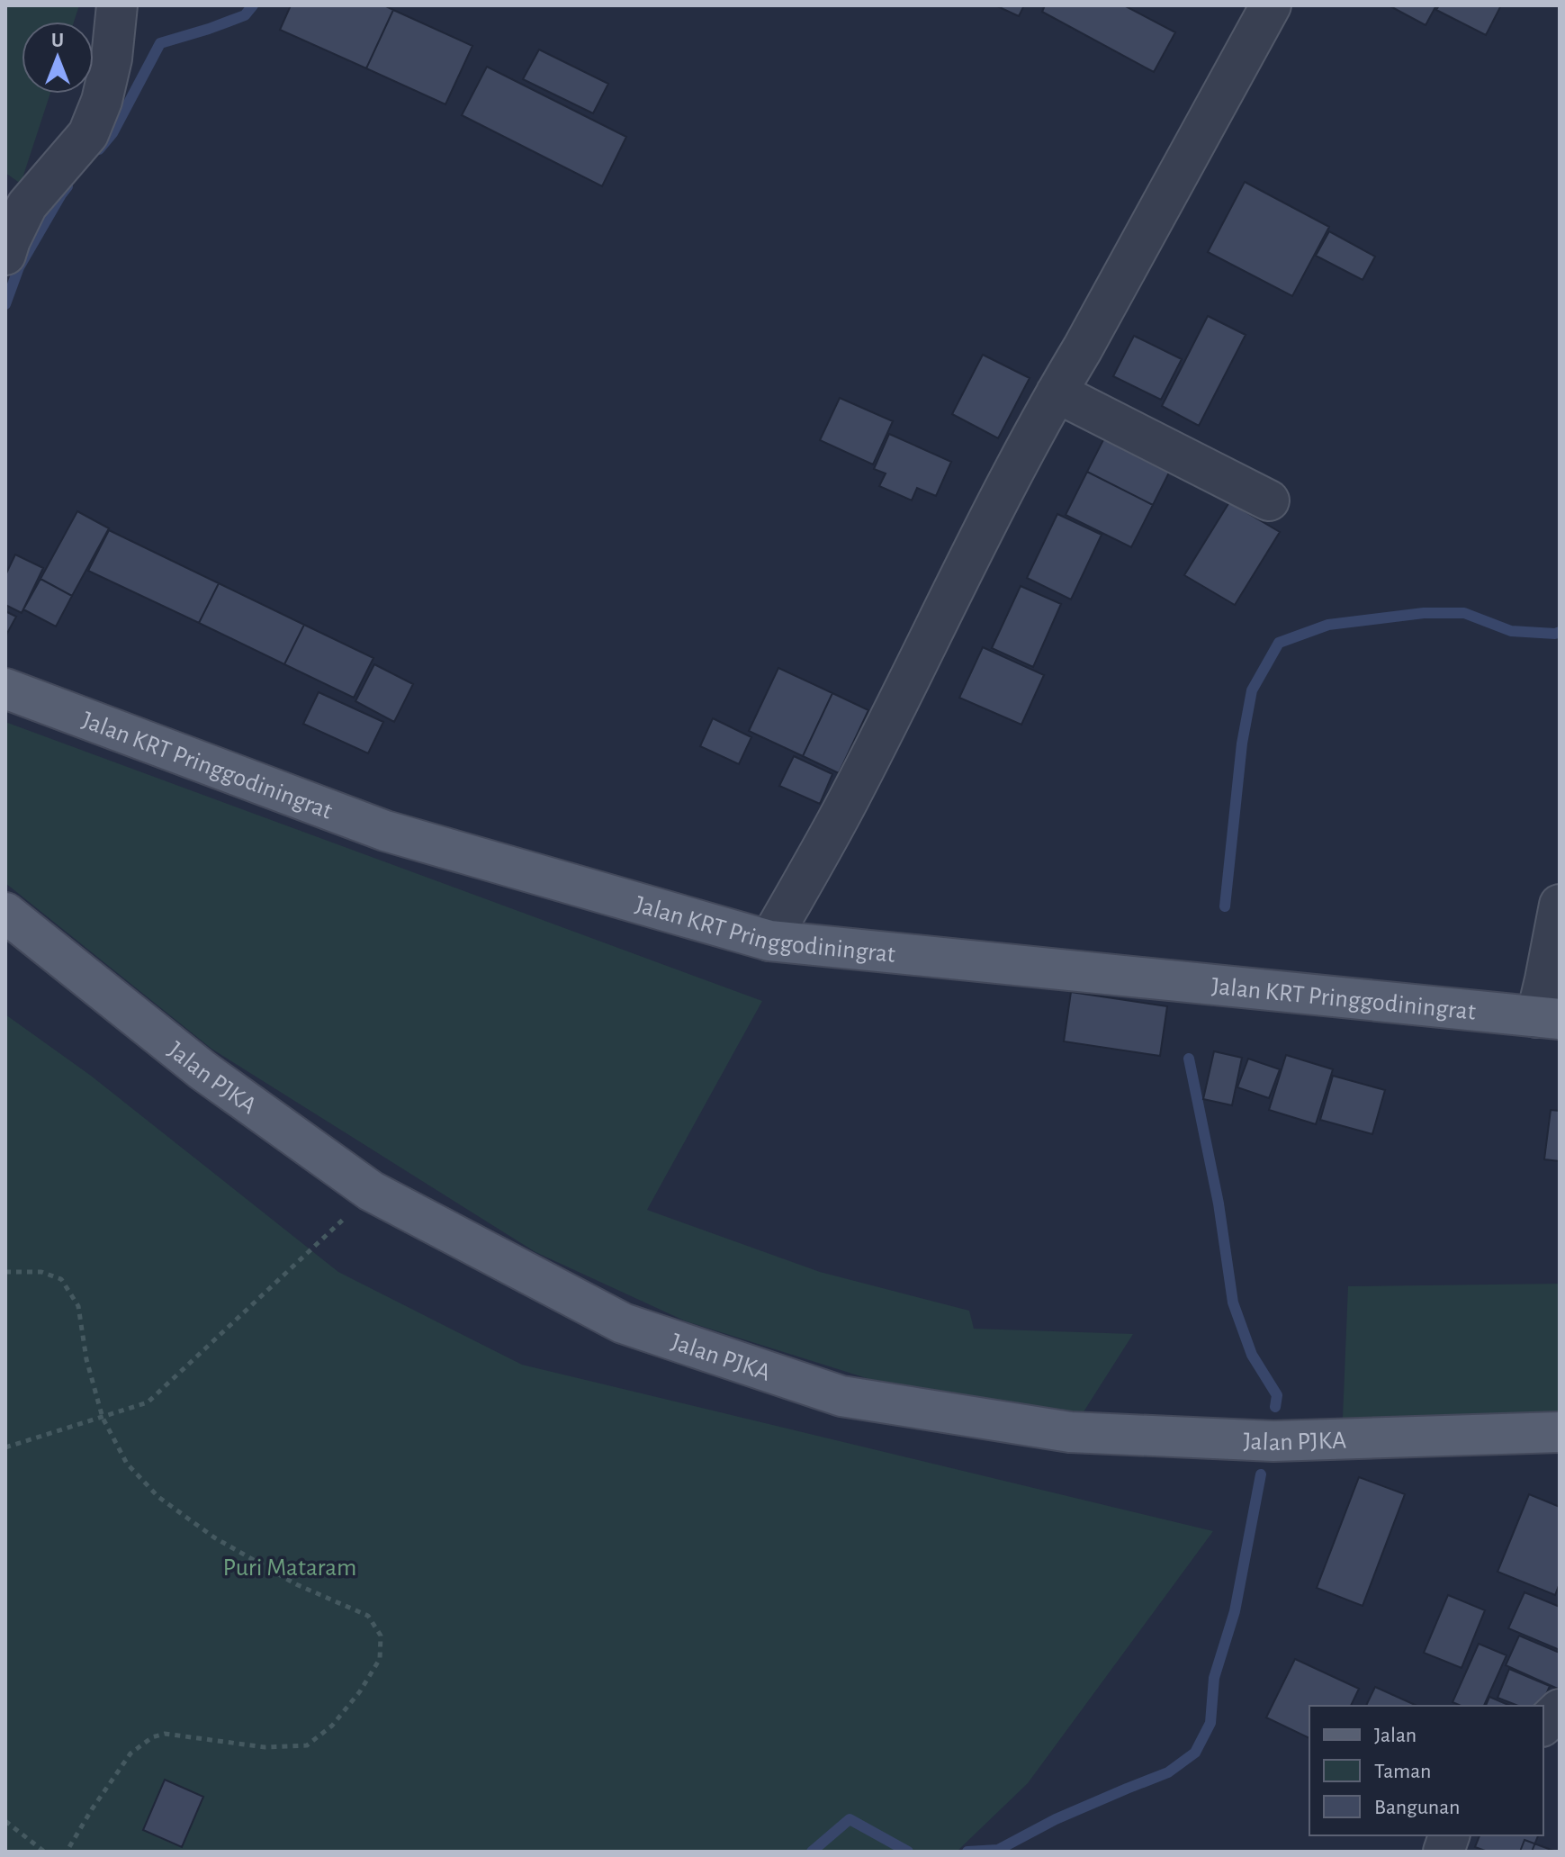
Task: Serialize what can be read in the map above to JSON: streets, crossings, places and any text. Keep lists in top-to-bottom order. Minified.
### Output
{"streets":{"main road":["Jalan KRT Pringgodiningrat","Jalan PJKA"]},"parks":["Puri Mataram"],"legend":["Jalan","Taman","Bangunan"],"north":"top"}
